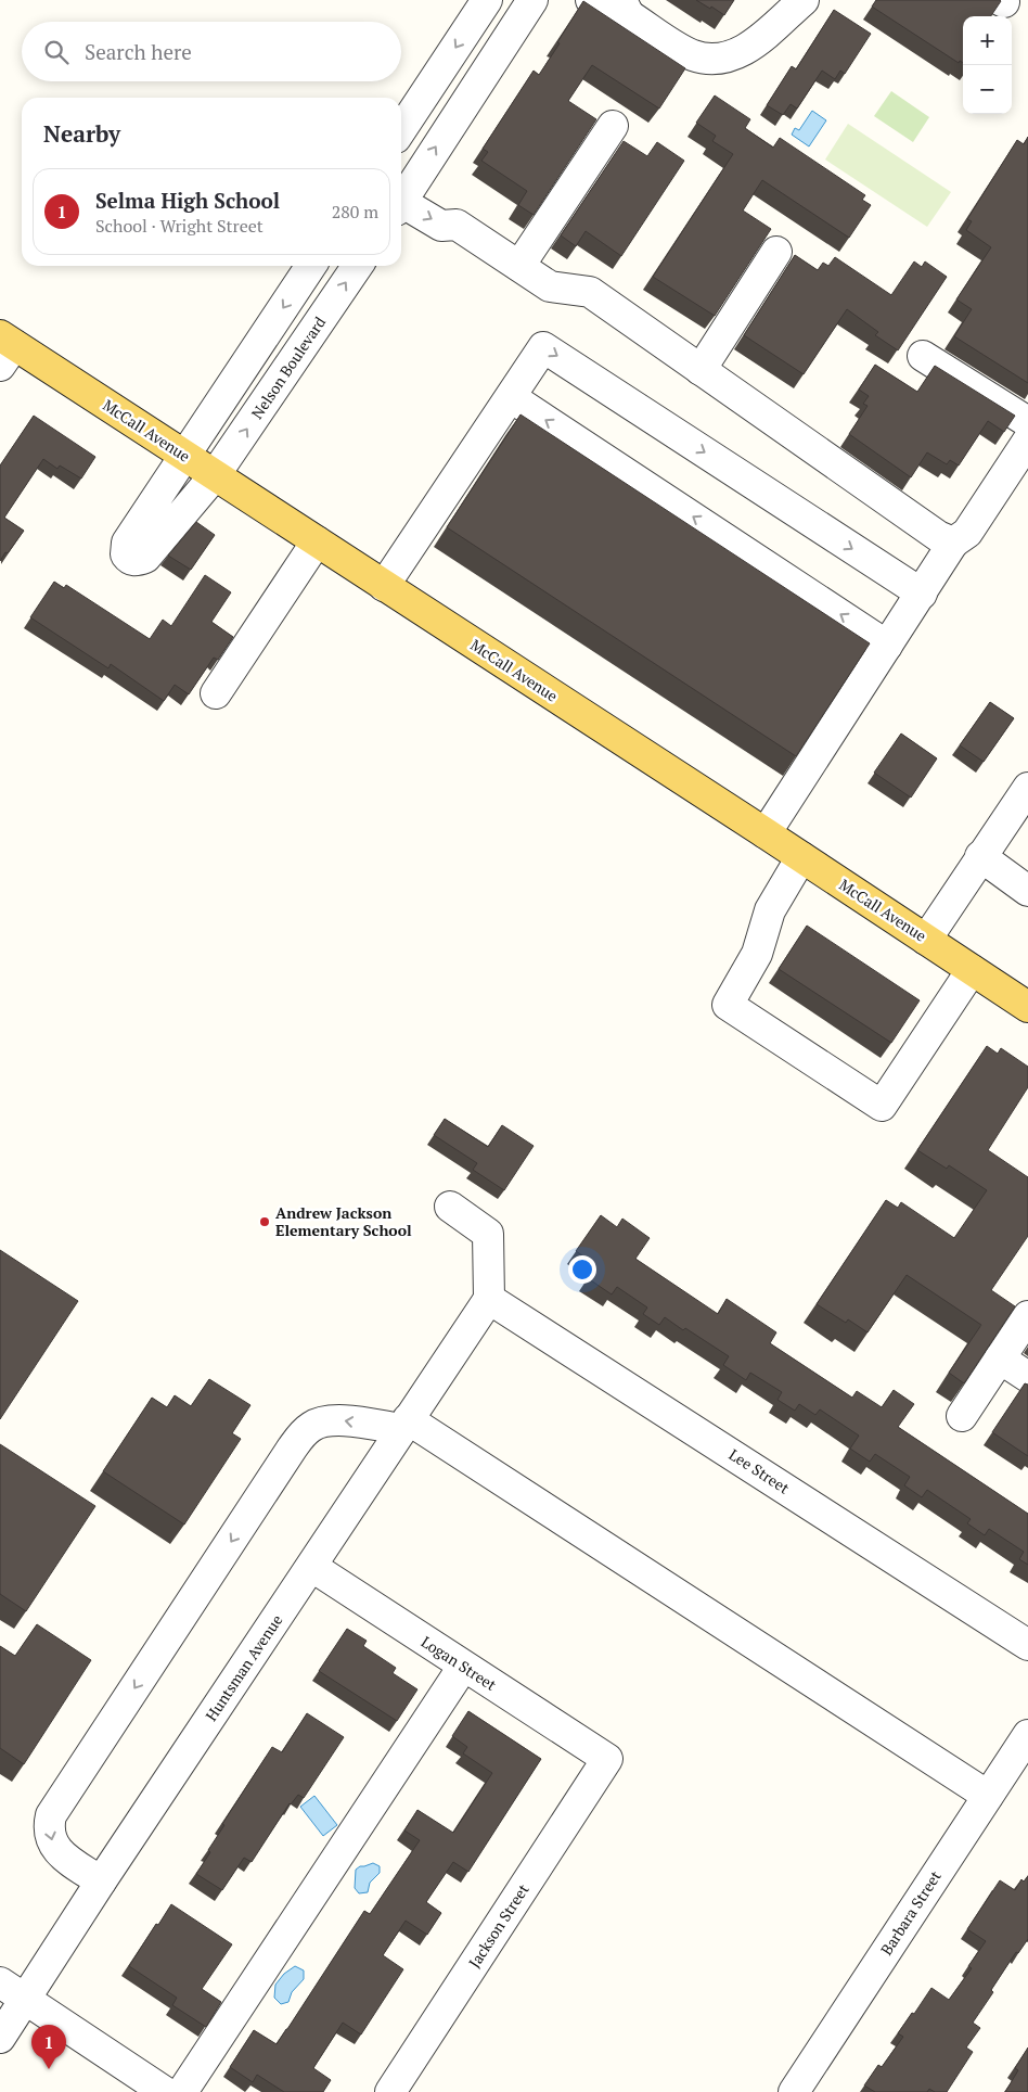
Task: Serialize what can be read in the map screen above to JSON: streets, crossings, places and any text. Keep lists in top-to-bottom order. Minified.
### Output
{"streets":{"main road":["McCall Avenue"],"street":["Nelson Boulevard","Lee Street","Logan Street","Huntsman Avenue","Barbara Street","Jackson Street"]},"crossings":[["Nelson Boulevard","McCall Avenue"],["Lee Street","Huntsman Avenue"],["Logan Street","Huntsman Avenue"],["Logan Street","Jackson Street"]],"places":["Andrew Jackson Elementary School"],"page":{"map_buttons":["+","−"],"search":"Search here","heading":"Nearby","list":[{"mark":"1","name":"Selma High School","note":"School · Wright Street","value":"280 m"}],"pins":"1"}}
